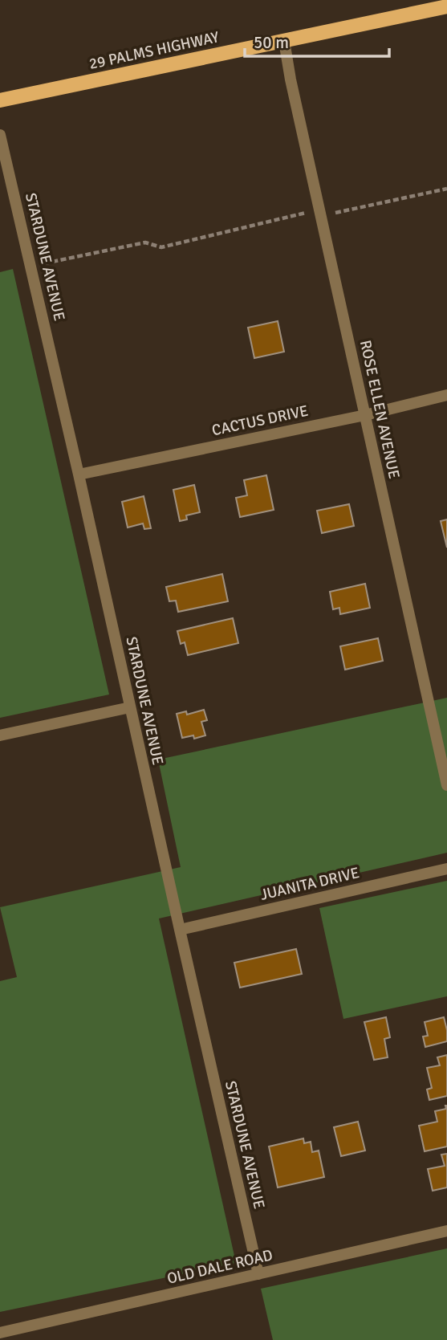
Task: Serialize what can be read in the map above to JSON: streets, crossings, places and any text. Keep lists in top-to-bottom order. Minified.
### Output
{"streets":{"main road":["29 PALMS HIGHWAY"],"street":["STARDUNE AVENUE","ROSE ELLEN AVENUE","CACTUS DRIVE","JUANITA DRIVE","OLD DALE ROAD"]},"crossings":[["29 PALMS HIGHWAY","ROSE ELLEN AVENUE"],["STARDUNE AVENUE","CACTUS DRIVE"],["STARDUNE AVENUE","JUANITA DRIVE"],["STARDUNE AVENUE","OLD DALE ROAD"],["ROSE ELLEN AVENUE","CACTUS DRIVE"]],"scale_bar":"50 m"}
